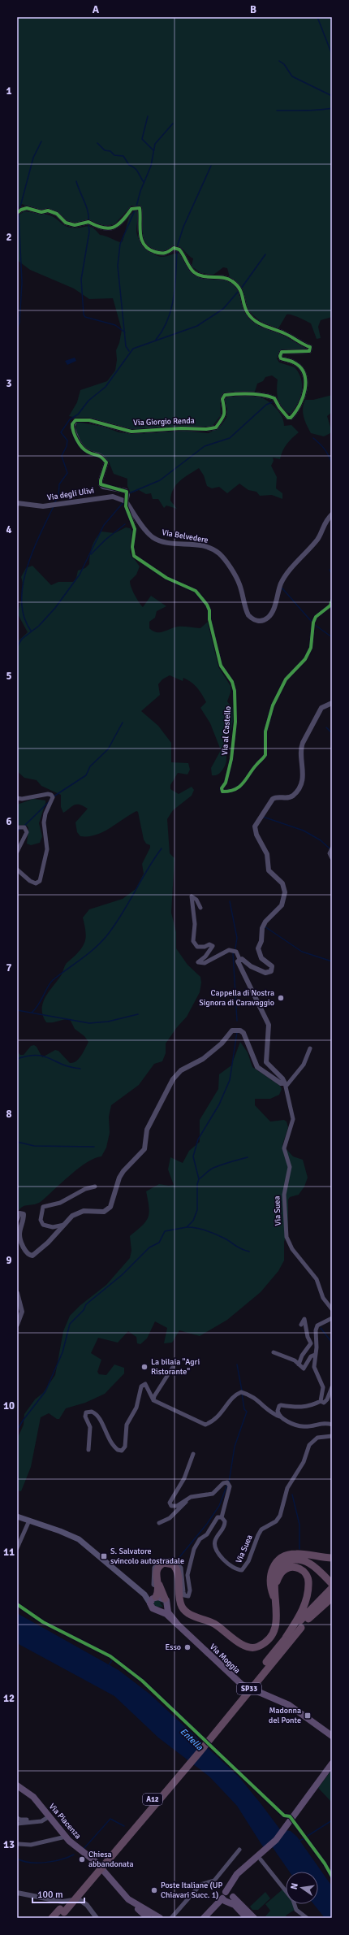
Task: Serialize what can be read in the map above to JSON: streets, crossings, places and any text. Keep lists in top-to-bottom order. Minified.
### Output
{"streets":{"highway":["A12"],"main road":["Via Moggia","SP33","Via Piacenza"],"street":["Via Giorgio Renda","Via degli Ulivi","Via Belvedere","Via al Castello","Via Suea"]},"crossings":[["Via Giorgio Renda","Via degli Ulivi"],["Via Giorgio Renda","Via Belvedere"],["Via Giorgio Renda","Via al Castello"],["Via degli Ulivi","Via Belvedere"],["Via degli Ulivi","Via al Castello"],["Via Belvedere","Via al Castello"]],"water":["Entella"],"places":{"other":["Cappella di Nostra Signora di Caravaggio","La bilaia \"Agri Ristorante\"","Esso","Chiesa abbandonata","Poste Italiane (UP Chiavari Succ. 1)"],"transit":["S. Salvatore svincolo autostradale","Madonna del Ponte"]},"scale_bar":"100 m","north":"left","grid":{"columns":["A","B"],"rows":["1","2","3","4","5","6","7","8","9","10","11","12","13"]}}
